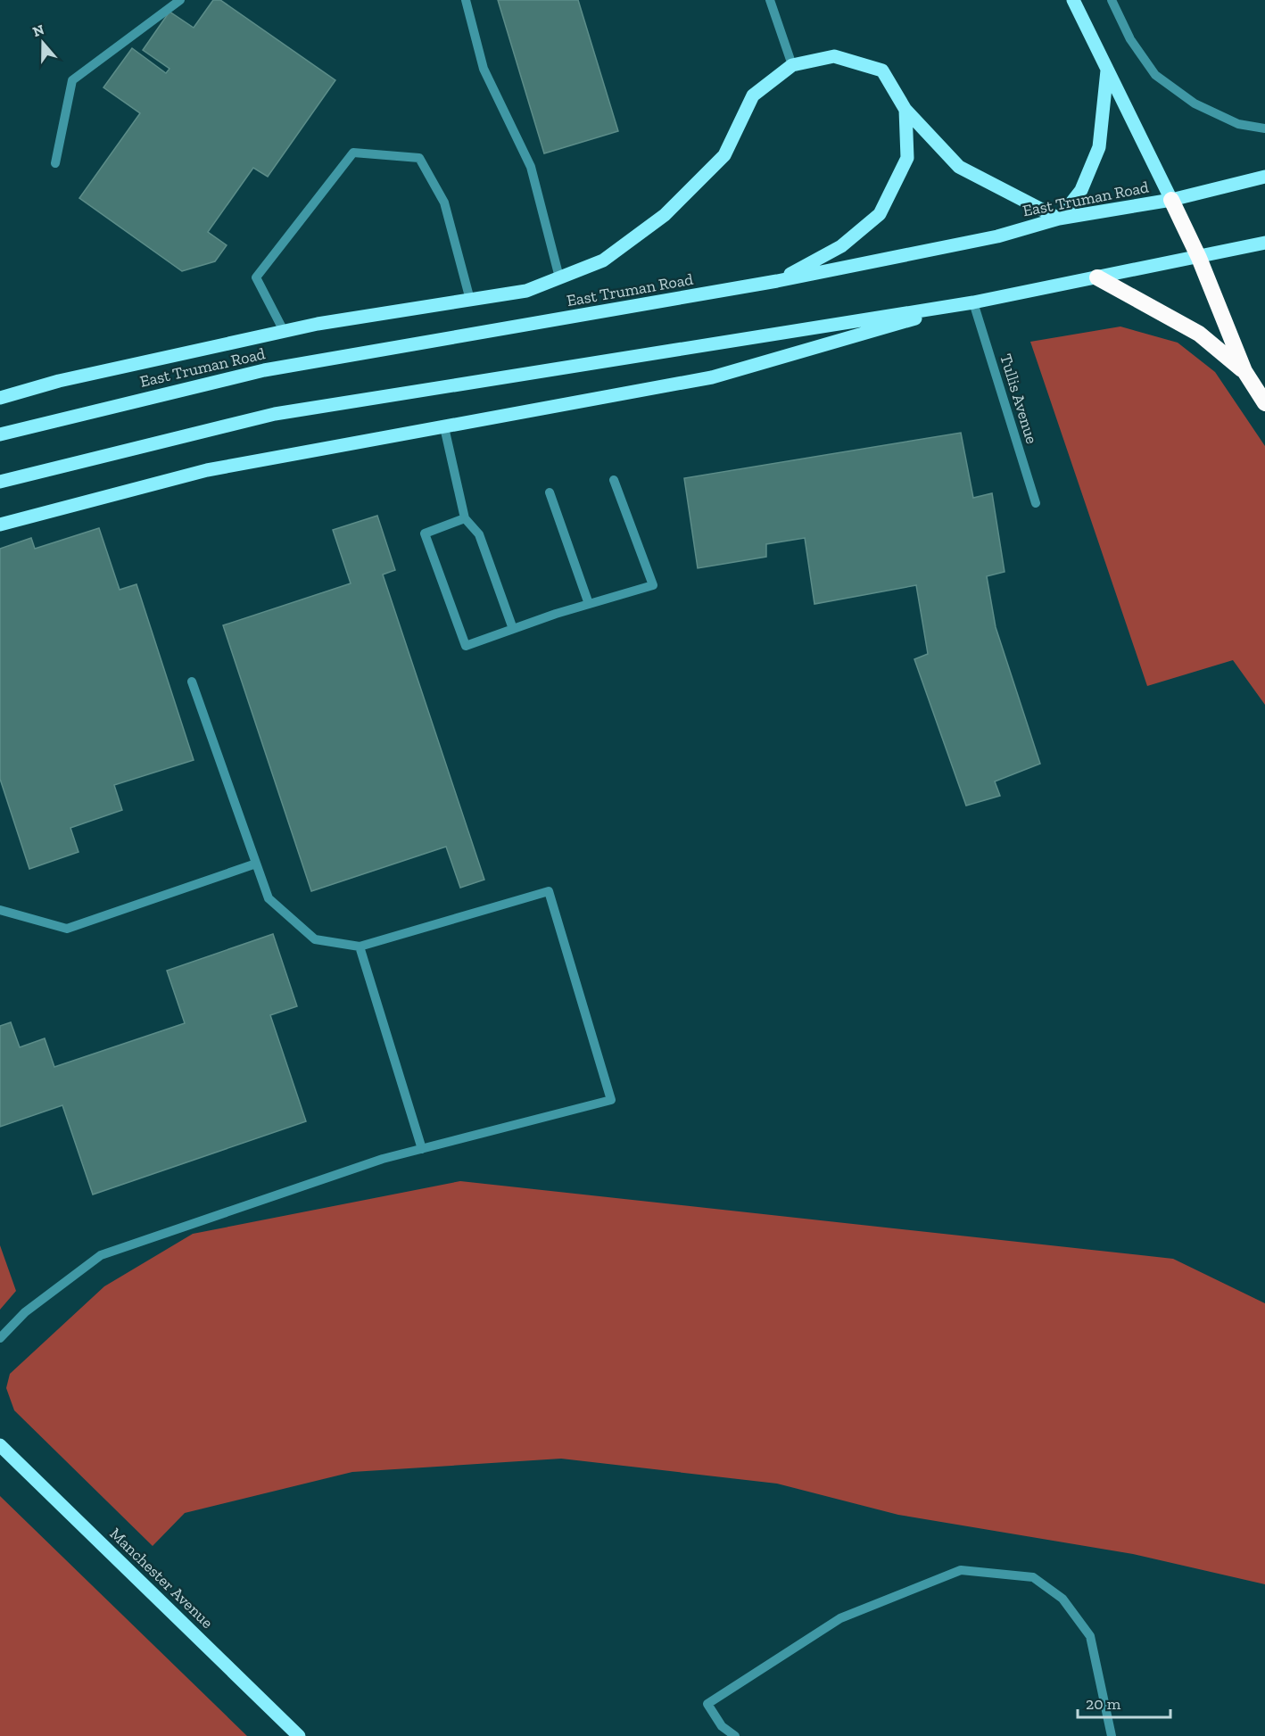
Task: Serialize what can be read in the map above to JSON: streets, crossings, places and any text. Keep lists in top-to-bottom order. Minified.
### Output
{"streets":{"main road":["East Truman Road","Manchester Avenue"],"street":["Tullis Avenue"]},"scale_bar":"20 m","north":"top"}
